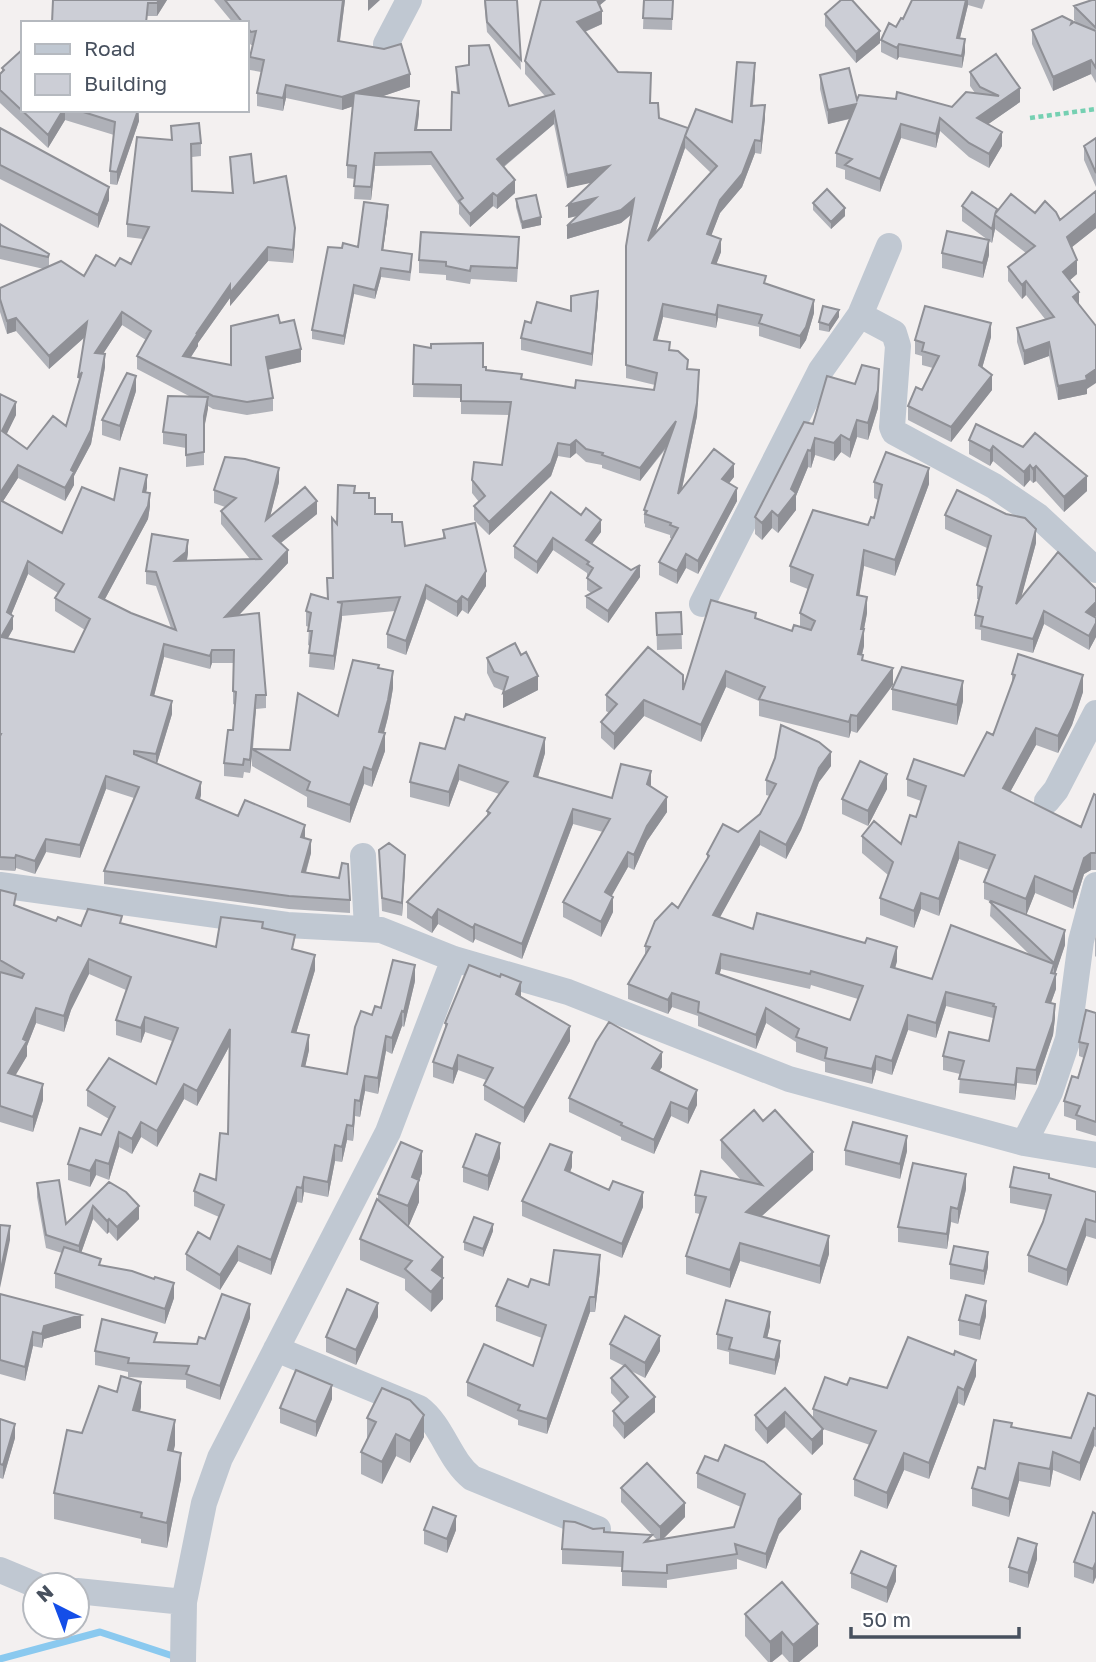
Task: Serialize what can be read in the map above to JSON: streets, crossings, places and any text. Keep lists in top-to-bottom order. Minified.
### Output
{"legend":["Road","Building"],"scale_bar":"50 m","north":"top left"}
